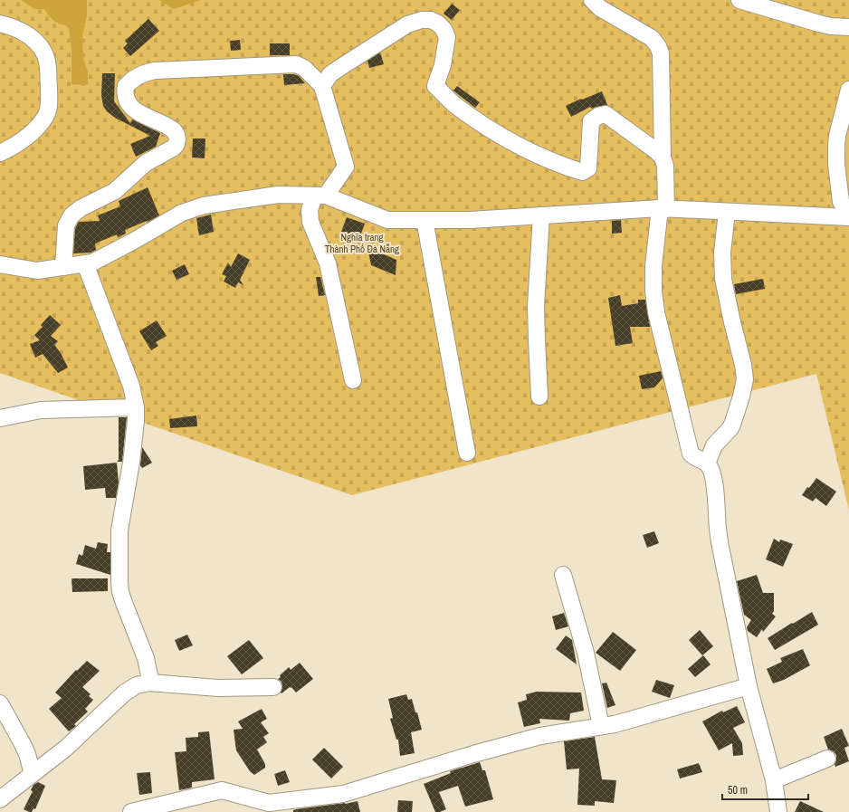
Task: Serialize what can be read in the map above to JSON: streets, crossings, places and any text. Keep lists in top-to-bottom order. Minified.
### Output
{"parks":["Nghĩa trang Thành Phố Đà Nẵng"],"scale_bar":"50 m"}
